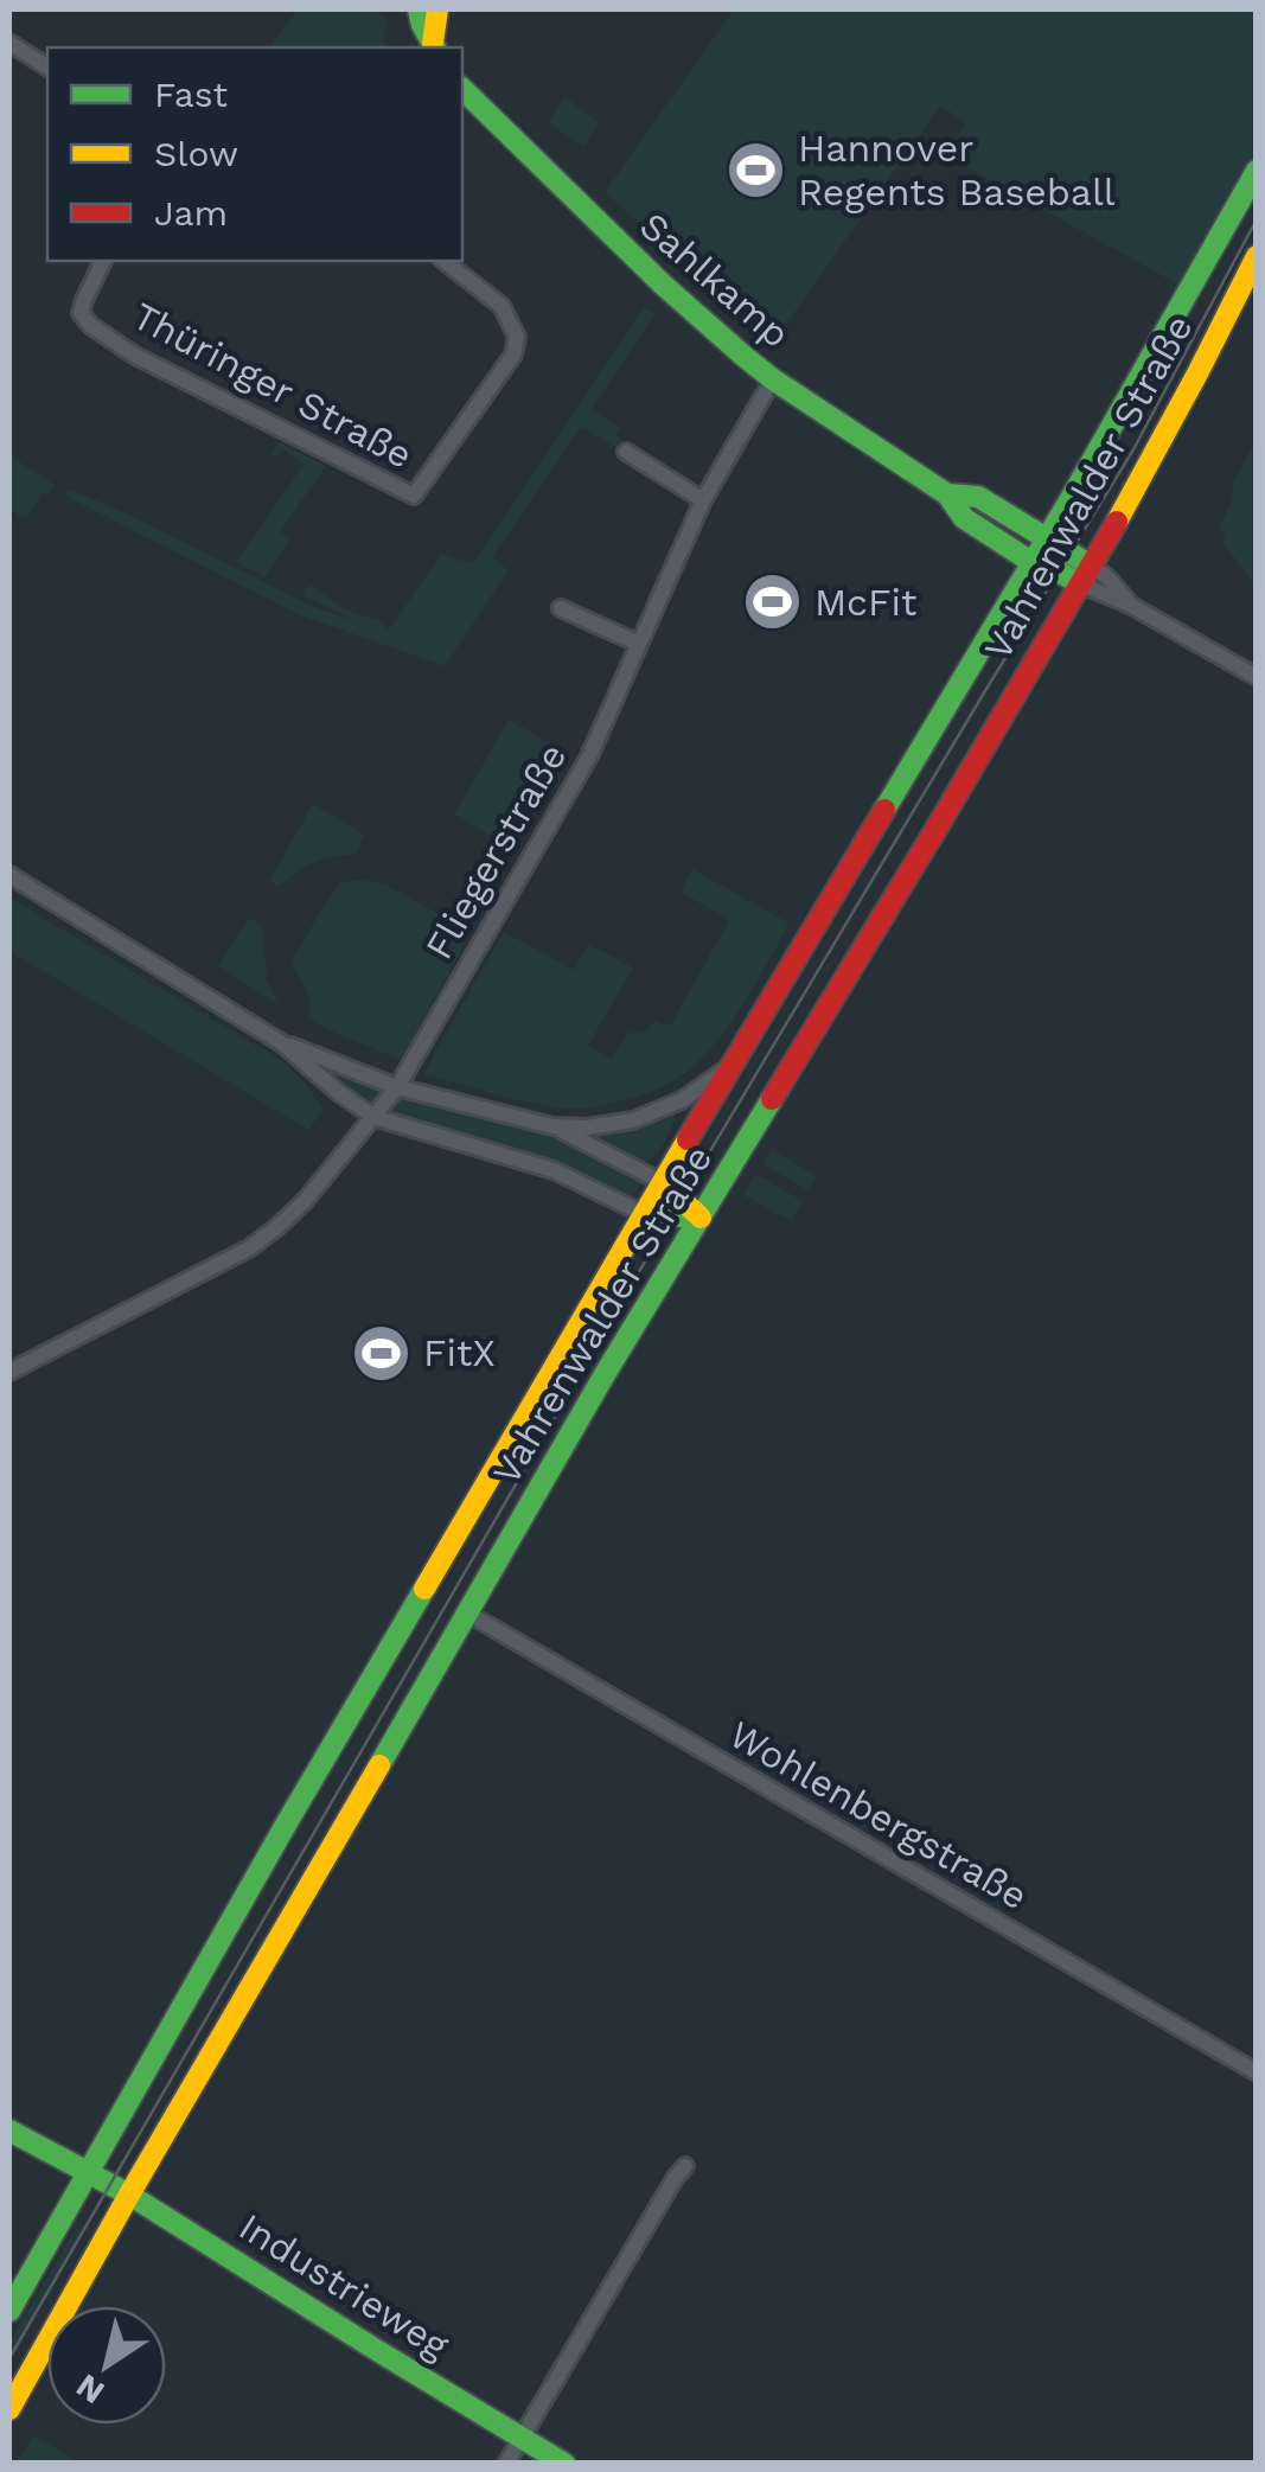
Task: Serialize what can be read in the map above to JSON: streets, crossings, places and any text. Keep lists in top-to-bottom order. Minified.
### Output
{"streets":{"main road":["Sahlkamp","Vahrenwalder Straße","Industrieweg"],"street":["Thüringer Straße","Fliegerstraße","Wohlenbergstraße"]},"crossings":[["Sahlkamp","Vahrenwalder Straße"],["Sahlkamp","Fliegerstraße"],["Vahrenwalder Straße","Wohlenbergstraße"],["Vahrenwalder Straße","Industrieweg"]],"places":{"sports":["Hannover Regents Baseball","McFit","FitX"]},"legend":["Fast","Slow","Jam"],"north":"bottom left"}
